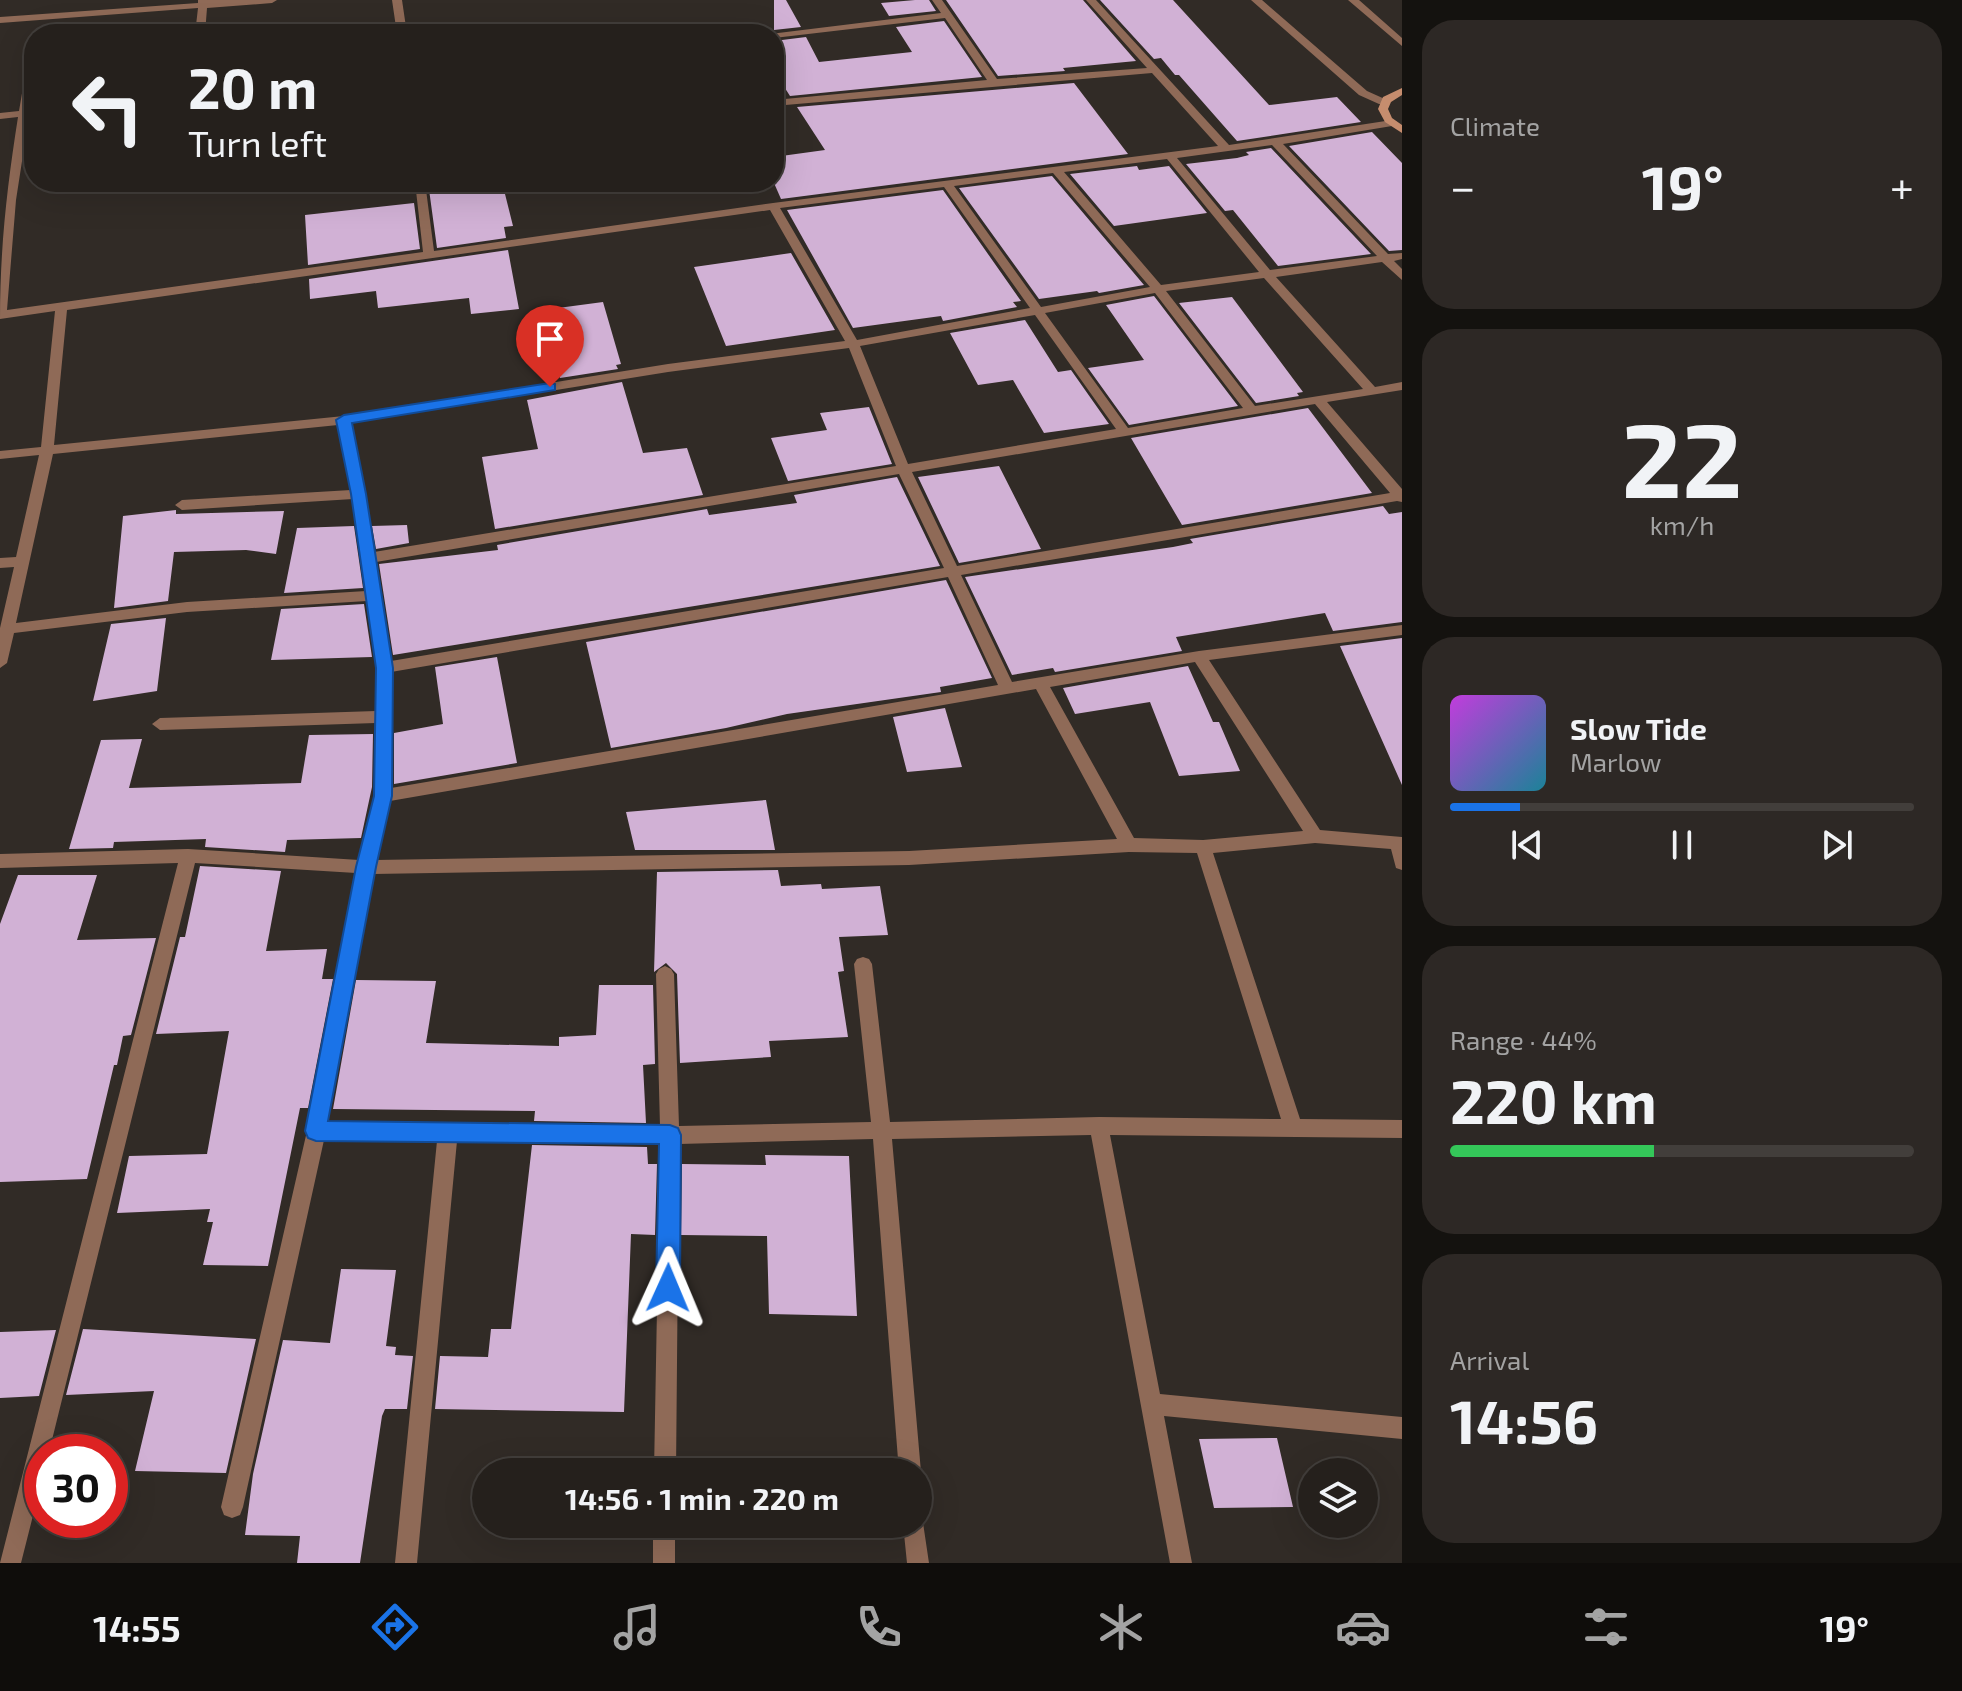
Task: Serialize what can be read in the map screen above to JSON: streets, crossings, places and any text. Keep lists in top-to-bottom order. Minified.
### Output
{"page":{"tile":["Climate",["22","km/h"],["Range · 44%","220 km"],["Arrival","14:56"]],"turn":["20 m","Turn left"],"heat":["−","19°","+"],"song":["Slow Tide","Marlow"],"limit":"30","trip":"14:56 · 1 min · 220 m","tabs":["14:55","19°"]}}
